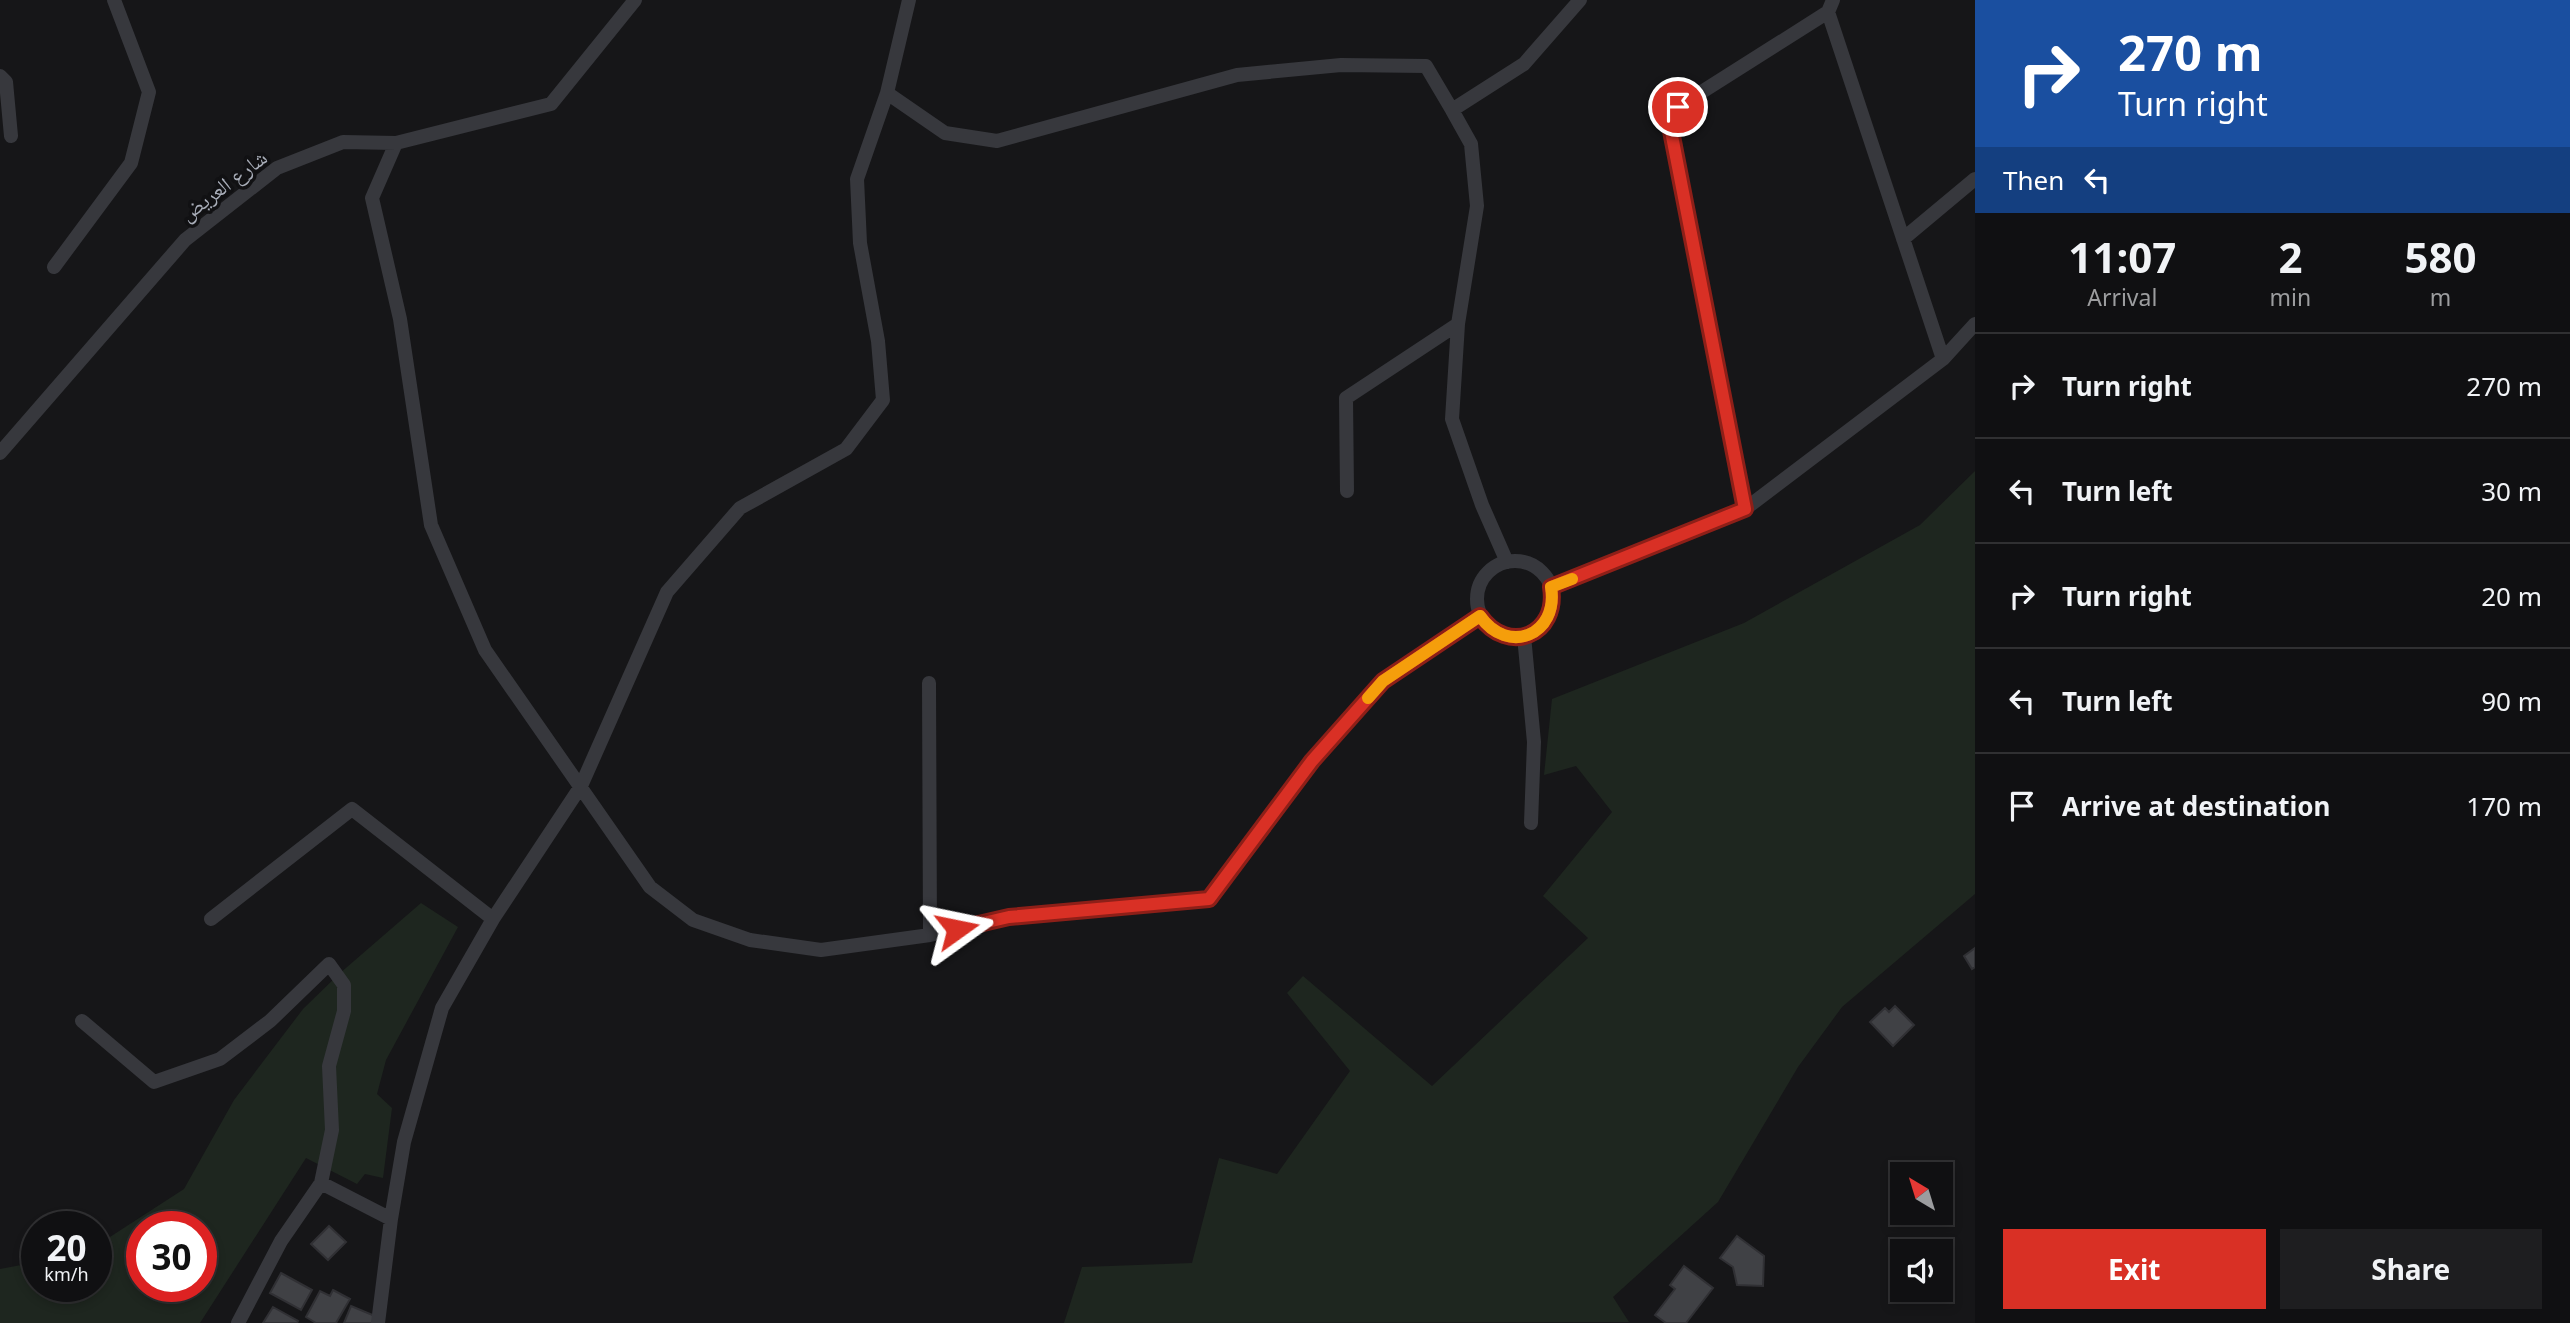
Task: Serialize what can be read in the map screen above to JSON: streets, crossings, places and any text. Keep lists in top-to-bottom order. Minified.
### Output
{"streets":{"street":["شارع العريض"]},"north":"top left","page":{"turn":["270 m","Turn right"],"then":"Then","eta":["11:07","Arrival","2","min","580","m"],"list":[{"name":"Turn right","value":"270 m"},{"name":"Turn left","value":"30 m"},{"name":"Turn right","value":"20 m"},{"name":"Turn left","value":"90 m"},{"name":"Arrive at destination","value":"170 m"}],"speed":"20 km/h","limit":"30","buttons":["Exit","Share"]}}
